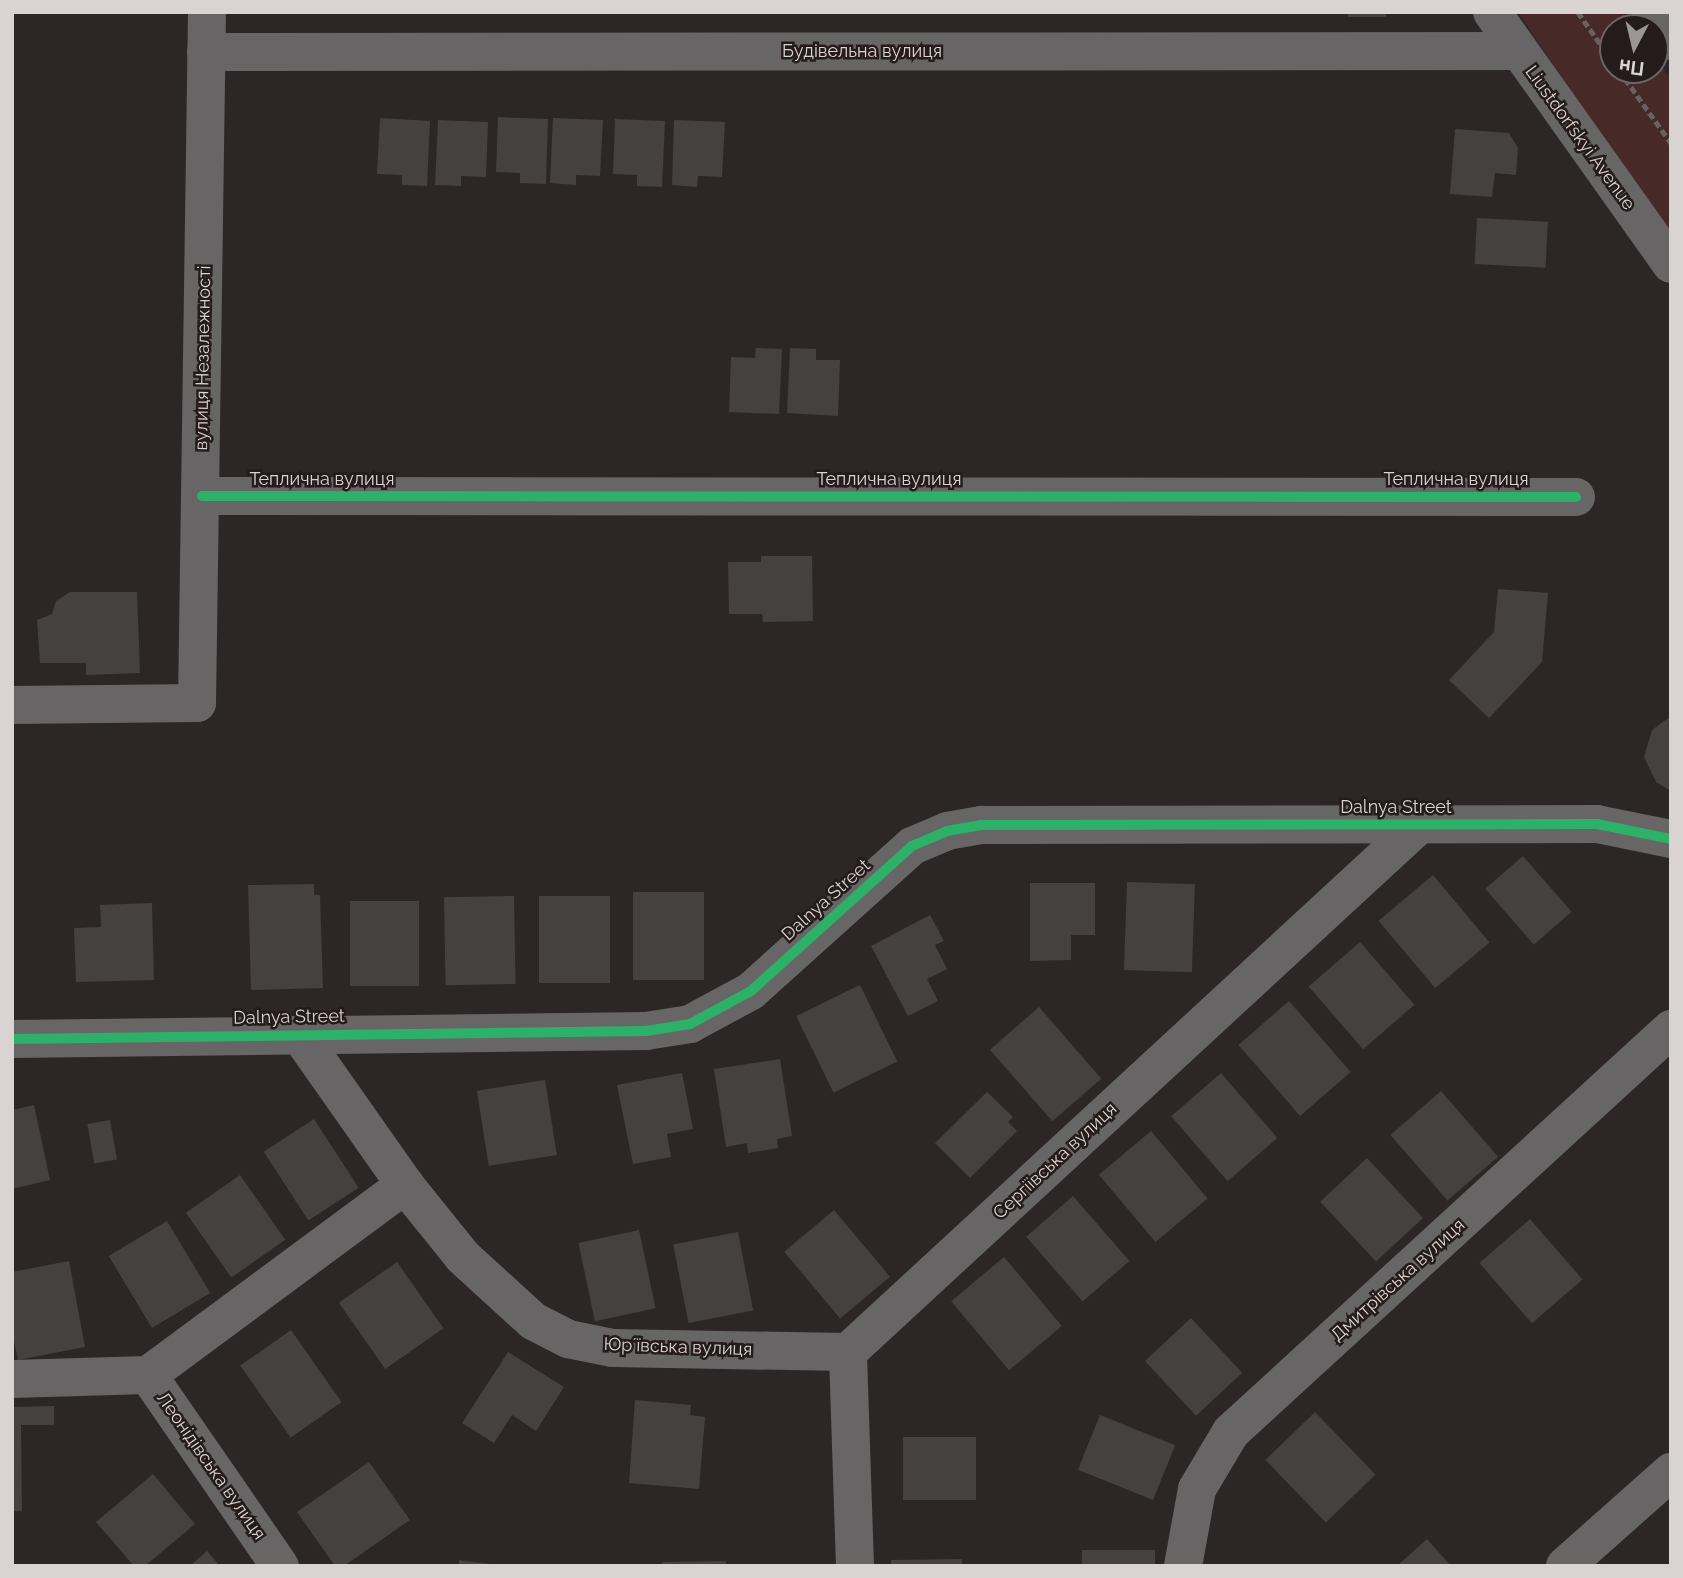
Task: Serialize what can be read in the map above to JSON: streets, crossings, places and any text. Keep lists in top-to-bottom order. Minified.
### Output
{"streets":{"street":["Будівельна вулиця","Liustdorfskyi Avenue","вулиця Незалежності","Теплична вулиця","Dalnya Street","Сергіївська вулиця","Дмитрівська вулиця","Юрʼївська вулиця","Леонідівська вулиця"]},"crossings":[["Будівельна вулиця","Liustdorfskyi Avenue"],["Будівельна вулиця","вулиця Незалежності"],["вулиця Незалежності","Теплична вулиця"],["Dalnya Street","Сергіївська вулиця"],["Dalnya Street","Юрʼївська вулиця"],["Сергіївська вулиця","Юрʼївська вулиця"]],"north":"bottom"}
